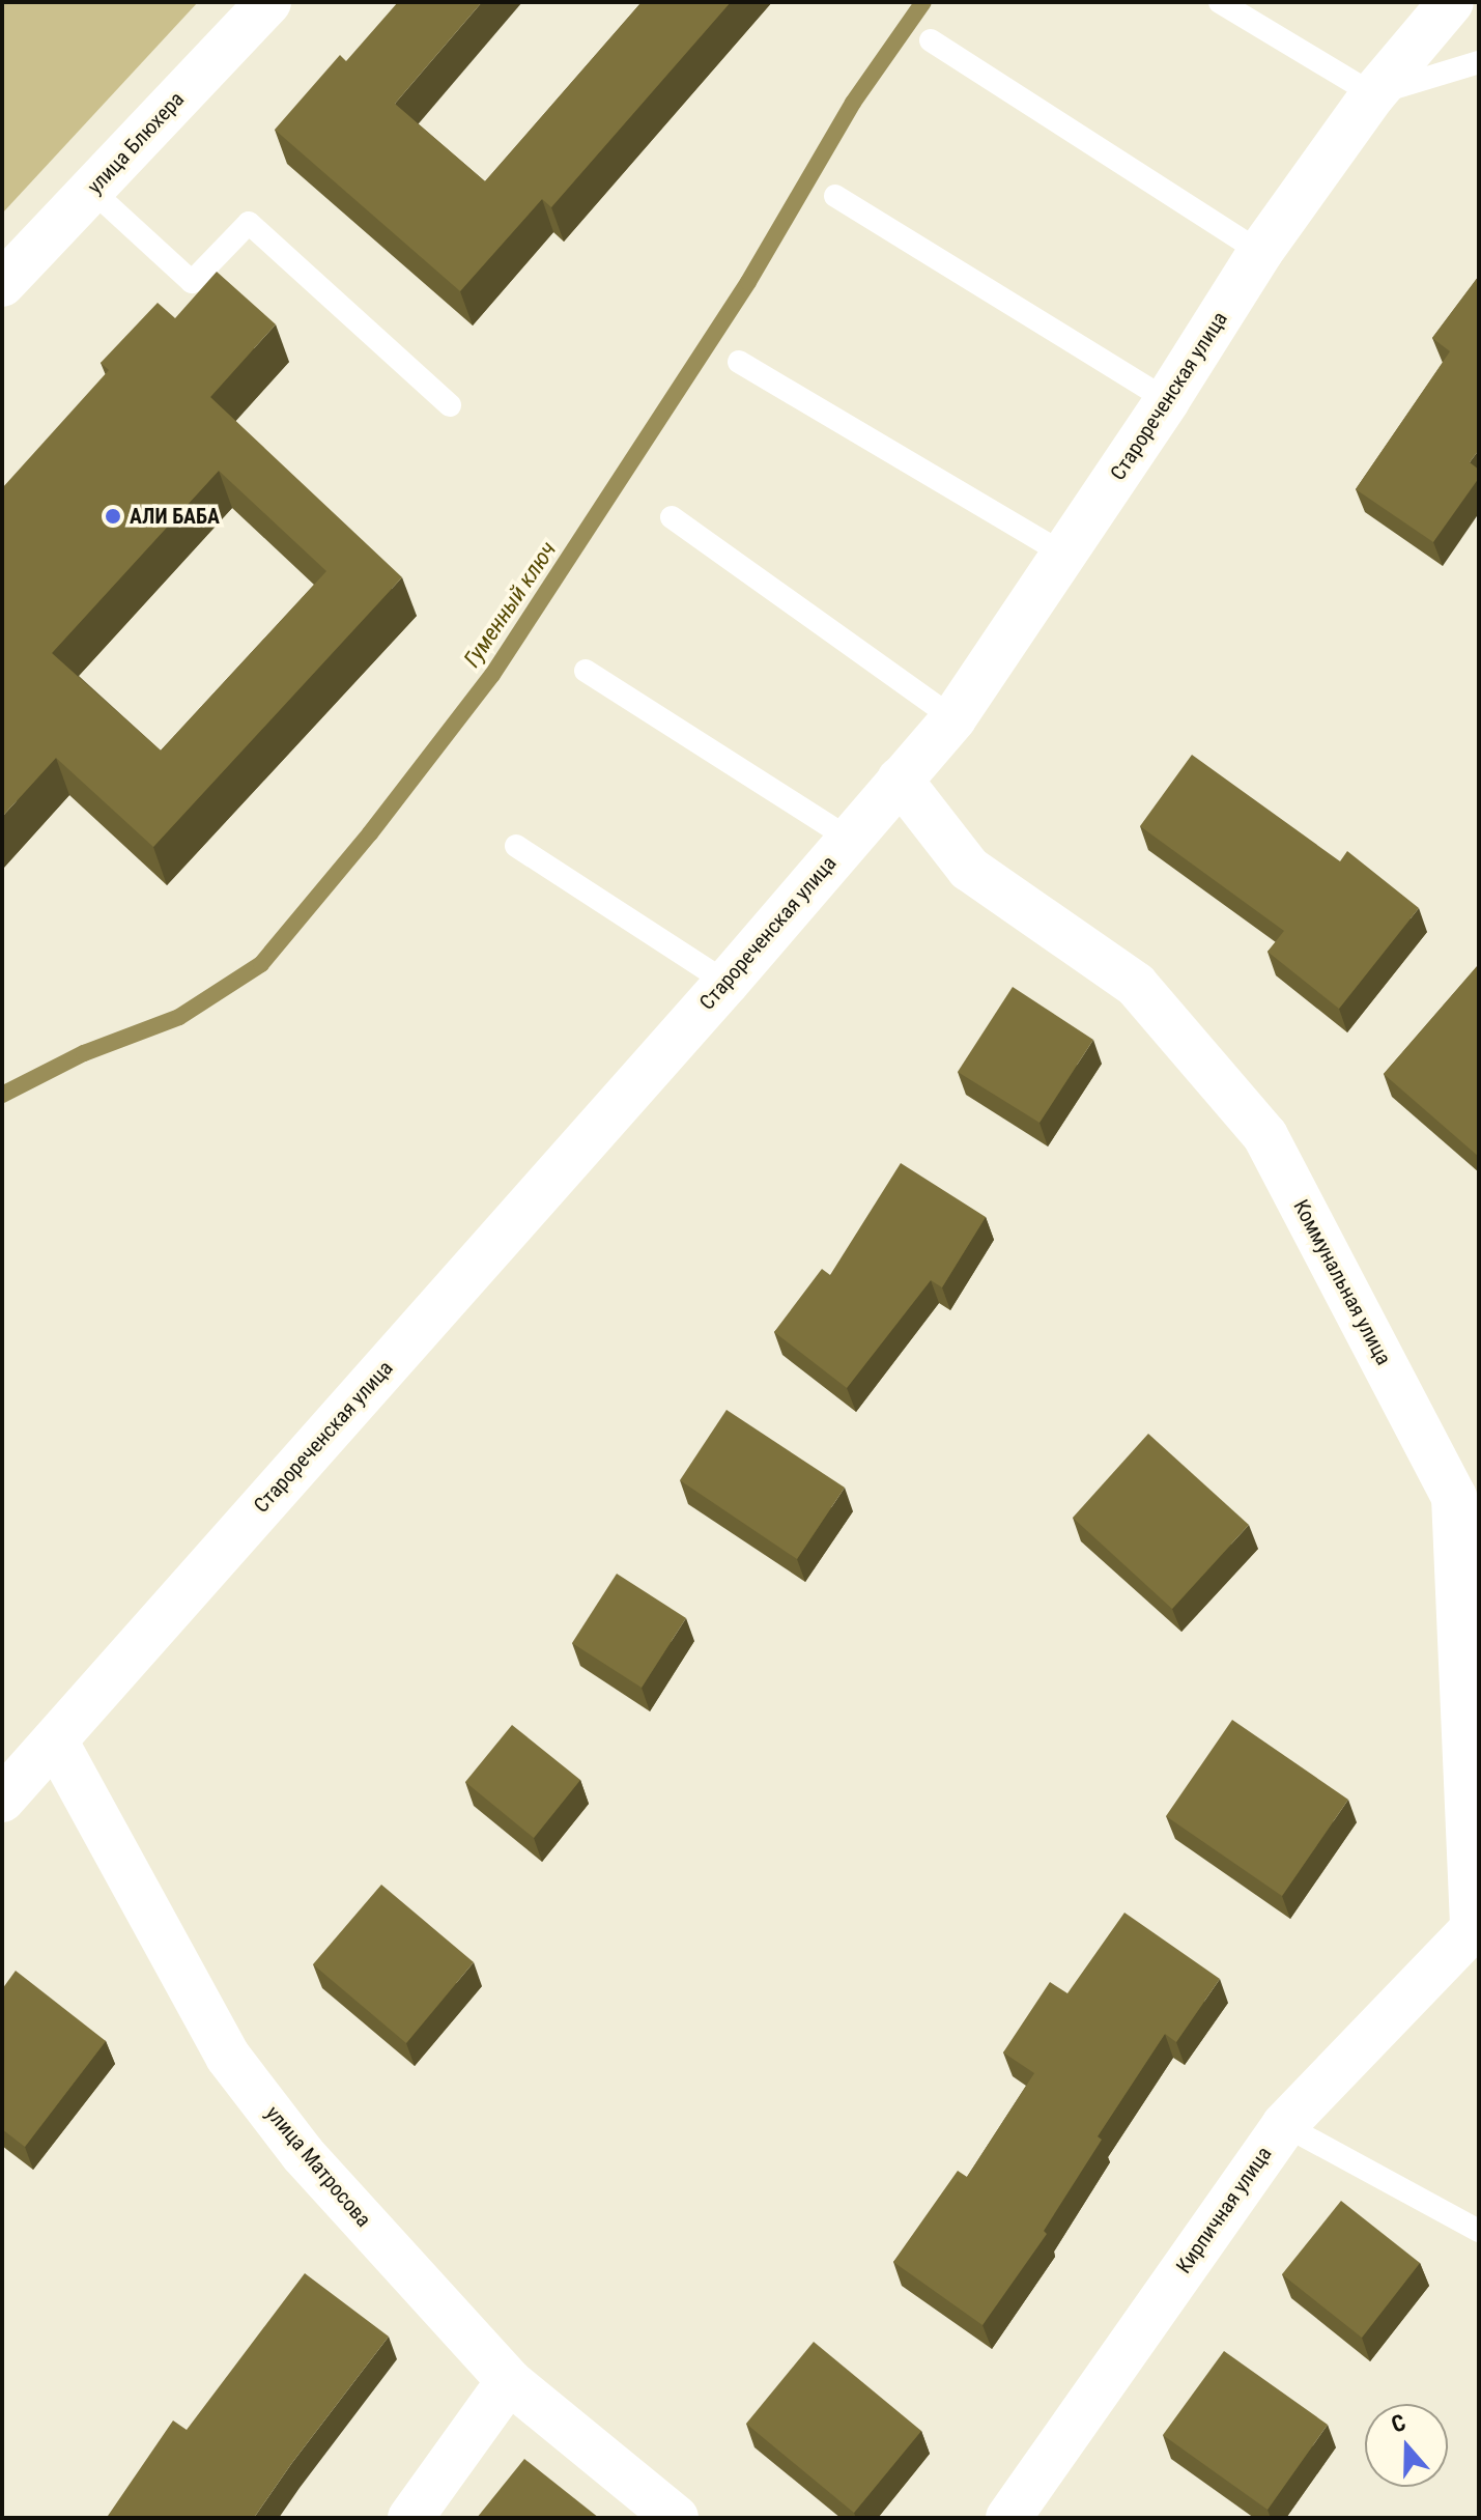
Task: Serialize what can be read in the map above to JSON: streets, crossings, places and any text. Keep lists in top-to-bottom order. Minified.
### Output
{"streets":{"street":["улица Блюхера","Старореченская улица","Коммунальная улица","улица Матросова","Кирпичная улица"]},"crossings":[["Старореченская улица","Коммунальная улица"],["Старореченская улица","улица Матросова"],["Коммунальная улица","Кирпичная улица"]],"water":["Гуменный ключ"],"places":["АЛИ БАБА"],"north":"top"}
